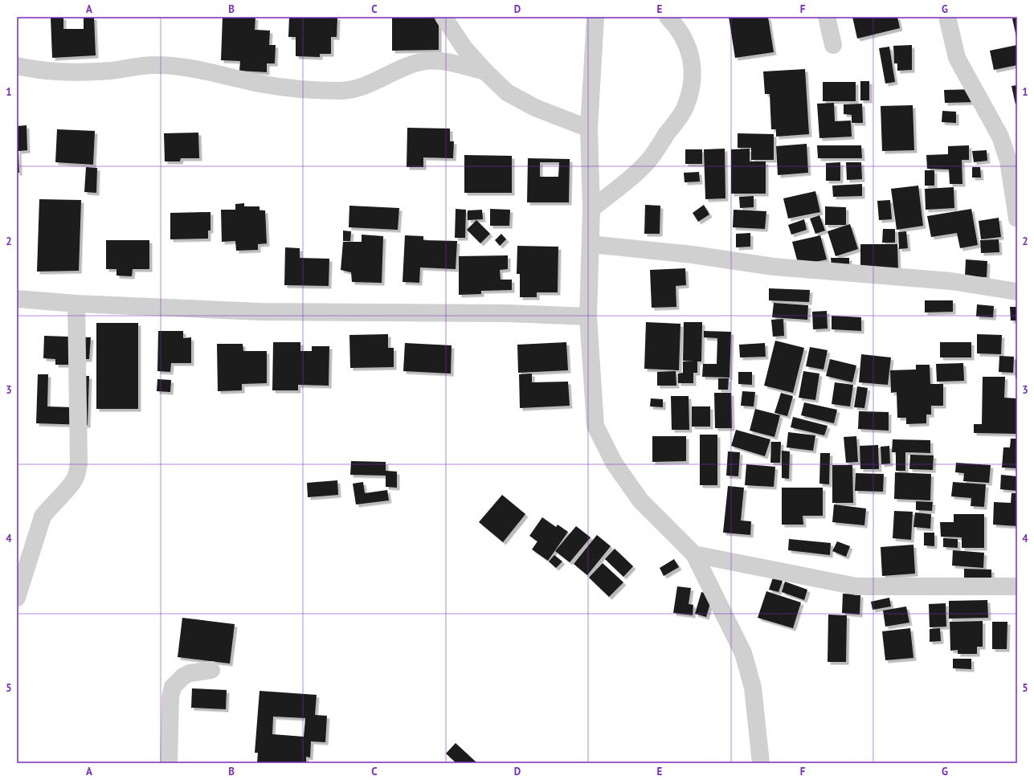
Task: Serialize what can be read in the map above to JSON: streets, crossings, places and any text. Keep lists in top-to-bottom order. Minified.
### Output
{"grid":{"columns":["A","B","C","D","E","F","G"],"rows":["1","2","3","4","5"]}}
